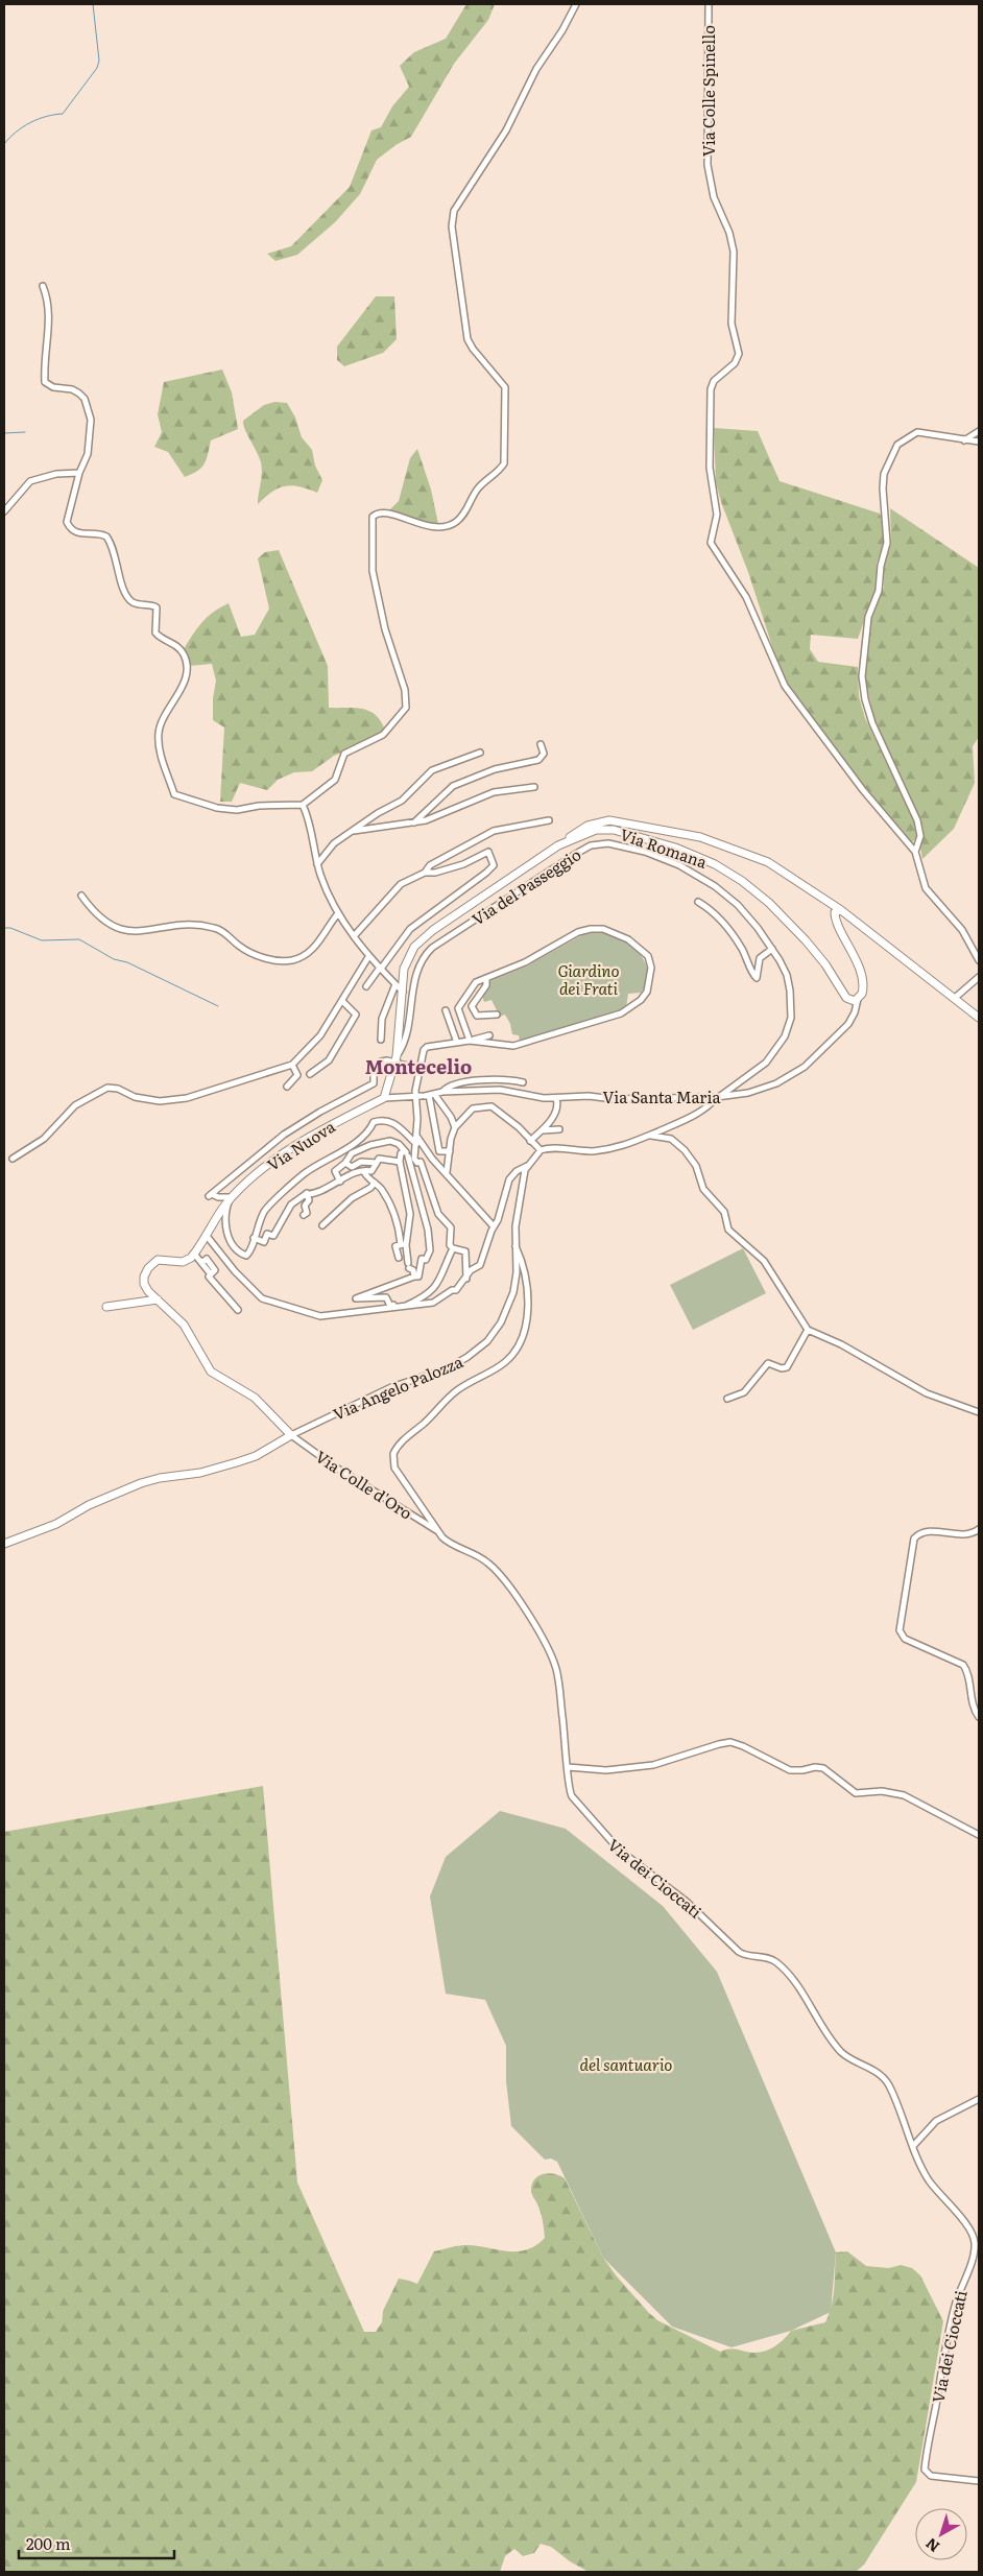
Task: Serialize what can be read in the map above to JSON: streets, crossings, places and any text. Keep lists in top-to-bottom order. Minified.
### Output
{"streets":{"street":["Via Colle Spinello","Via Romana","Via del Passeggio","Via Santa Maria","Via Nuova","Via Angelo Palozza","Via Colle d'Oro","Via dei Cioccati"]},"crossings":[["Via Romana","Via del Passeggio"],["Via Romana","Via Santa Maria"],["Via del Passeggio","Via Santa Maria"],["Via Santa Maria","Via Nuova"],["Via Angelo Palozza","Via Colle d'Oro"],["Via Angelo Palozza","Via dei Cioccati"],["Via Colle d'Oro","Via dei Cioccati"]],"districts":["Montecelio"],"parks":["Giardino dei Frati","del santuario"],"scale_bar":"200 m","north":"bottom left"}
